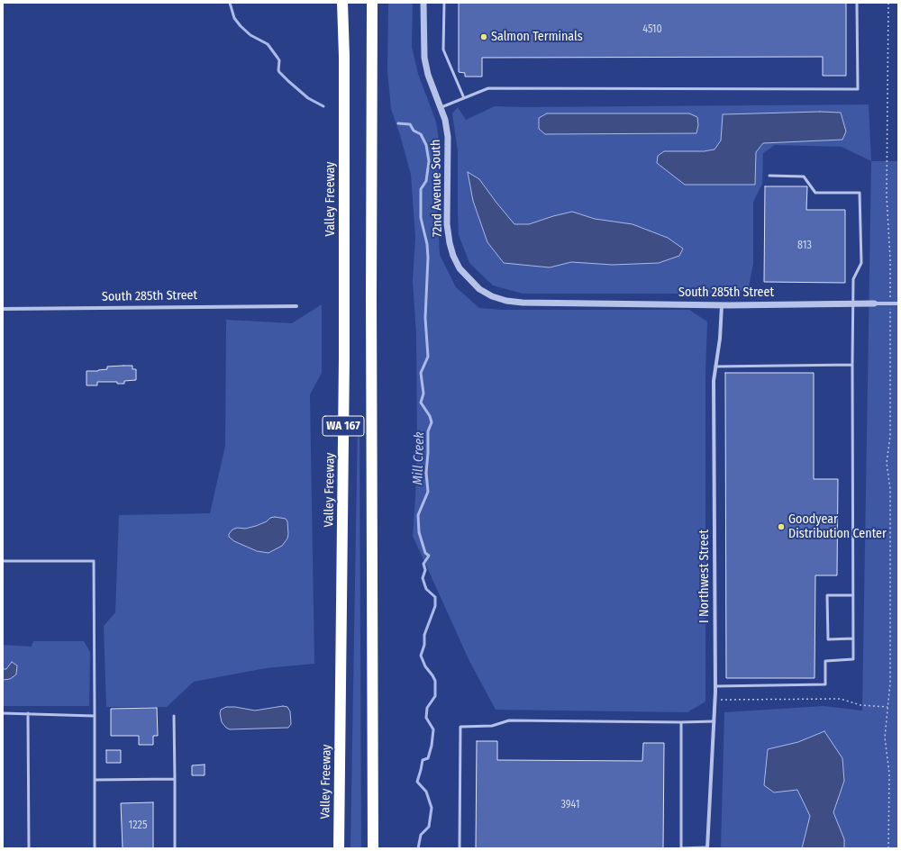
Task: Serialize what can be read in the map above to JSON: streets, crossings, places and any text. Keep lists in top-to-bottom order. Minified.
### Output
{"streets":{"highway":["Valley Freeway","WA 167"],"street":["72nd Avenue South","South 285th Street","I Northwest Street"]},"crossings":[["72nd Avenue South","South 285th Street"],["South 285th Street","I Northwest Street"]],"water":["Mill Creek"],"places":["Salmon Terminals","Goodyear Distribution Center"],"house_numbers":["4510","813","3941","1225"]}
